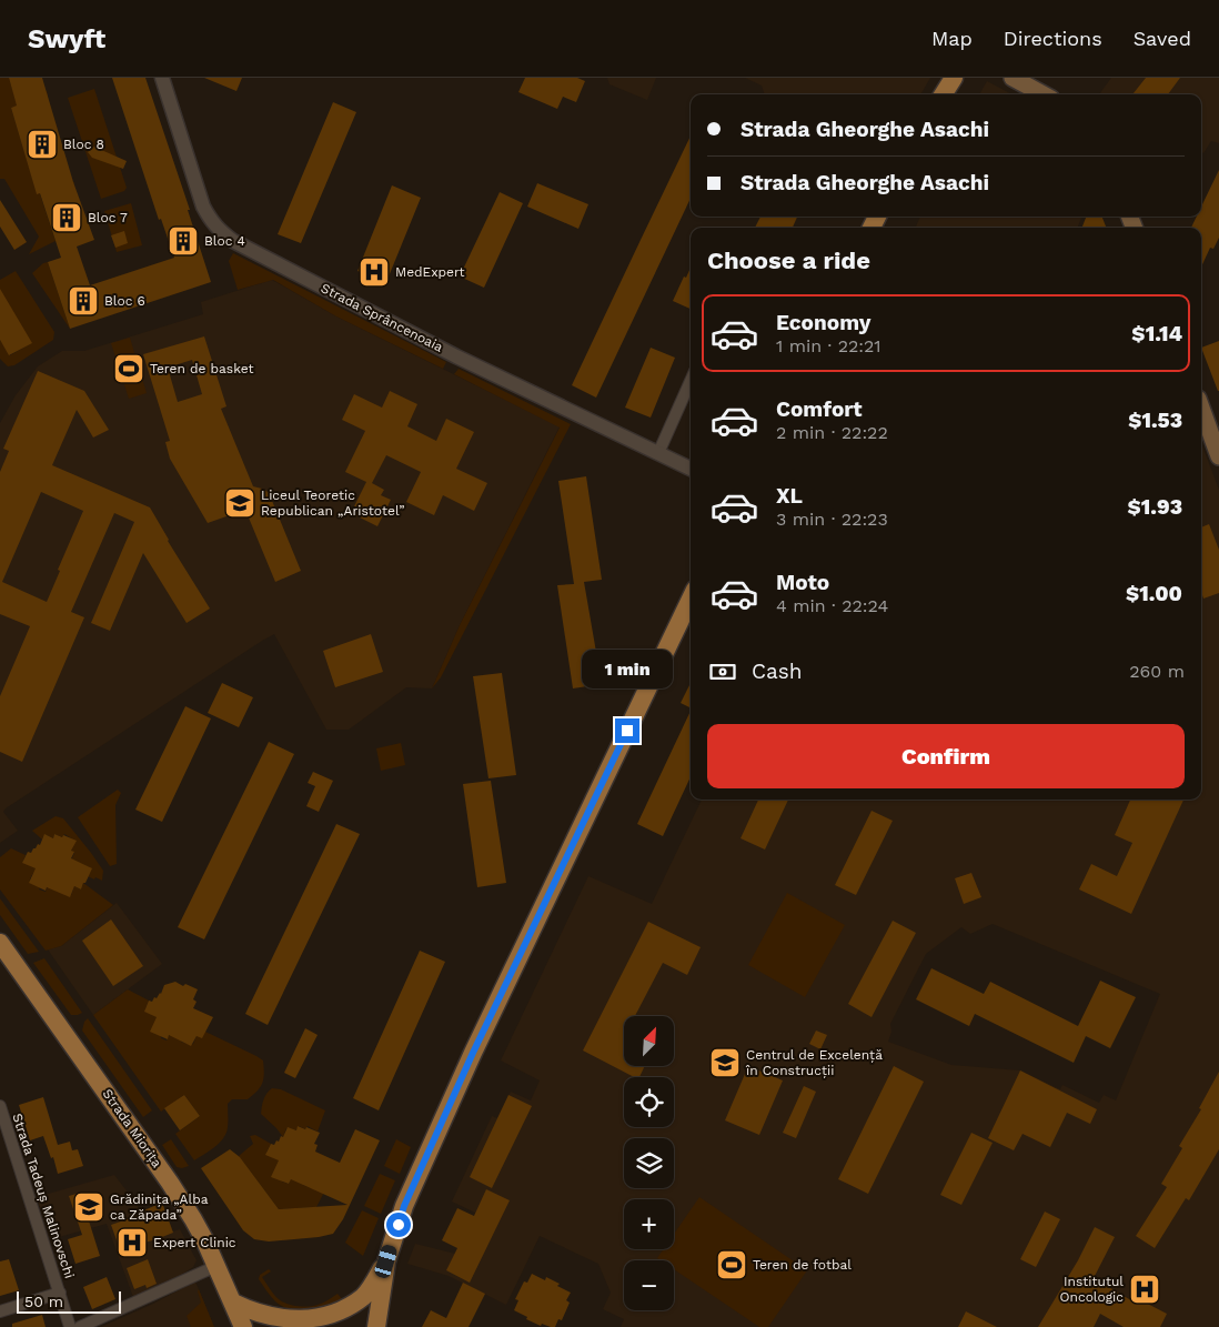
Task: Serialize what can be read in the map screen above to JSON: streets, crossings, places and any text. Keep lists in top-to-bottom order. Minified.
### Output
{"streets":{"main road":["Strada Miorița"],"street":["Strada Sprâncenoaia","Strada Tadeuș Malinovschi"]},"places":{"building":["Bloc 8","Bloc 7","Bloc 4","Bloc 6"],"hospital":["MedExpert","Expert Clinic","Institutul Oncologic"],"sports":["Teren de basket","Teren de fotbal"],"school or university":["Liceul Teoretic Republican „Aristotel”","Centrul de Excelență în Construcții","Grădinița „Alba ca Zăpada”"]},"scale_bar":"50 m","north":"top right","page":{"header":"Swyft","nav":["Map","Directions","Saved"],"banner":["Strada Gheorghe Asachi","Strada Gheorghe Asachi"],"heading":"Choose a ride","list":[{"name":"Economy","note":"1 min · 22:21","value":"$1.14"},{"name":"Comfort","note":"2 min · 22:22","value":"$1.53"},{"name":"XL","note":"3 min · 22:23","value":"$1.93"},{"name":"Moto","note":"4 min · 22:24","value":"$1.00"}],"pay":["Cash","260 m"],"bubble":"1 min","buttons":"Confirm","map_buttons":["+","−"],"scale":"50 m"}}
